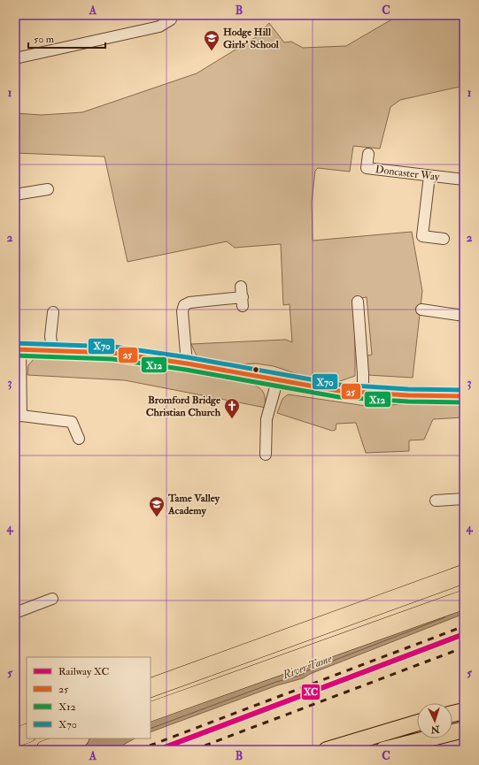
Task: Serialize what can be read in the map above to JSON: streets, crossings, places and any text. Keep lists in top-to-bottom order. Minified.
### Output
{"streets":{"street":["Doncaster Way"]},"water":["River Tame"],"places":{"school or university":["Hodge Hill Girls' School","Tame Valley Academy"],"church":["Bromford Bridge Christian Church"]},"lines":["transit line X70","transit line 25","transit line X12","rail line XC"],"legend":["Railway XC","25","X12","X70"],"scale_bar":"50 m","north":"bottom","grid":{"columns":["A","B","C"],"rows":["1","2","3","4","5"]}}
